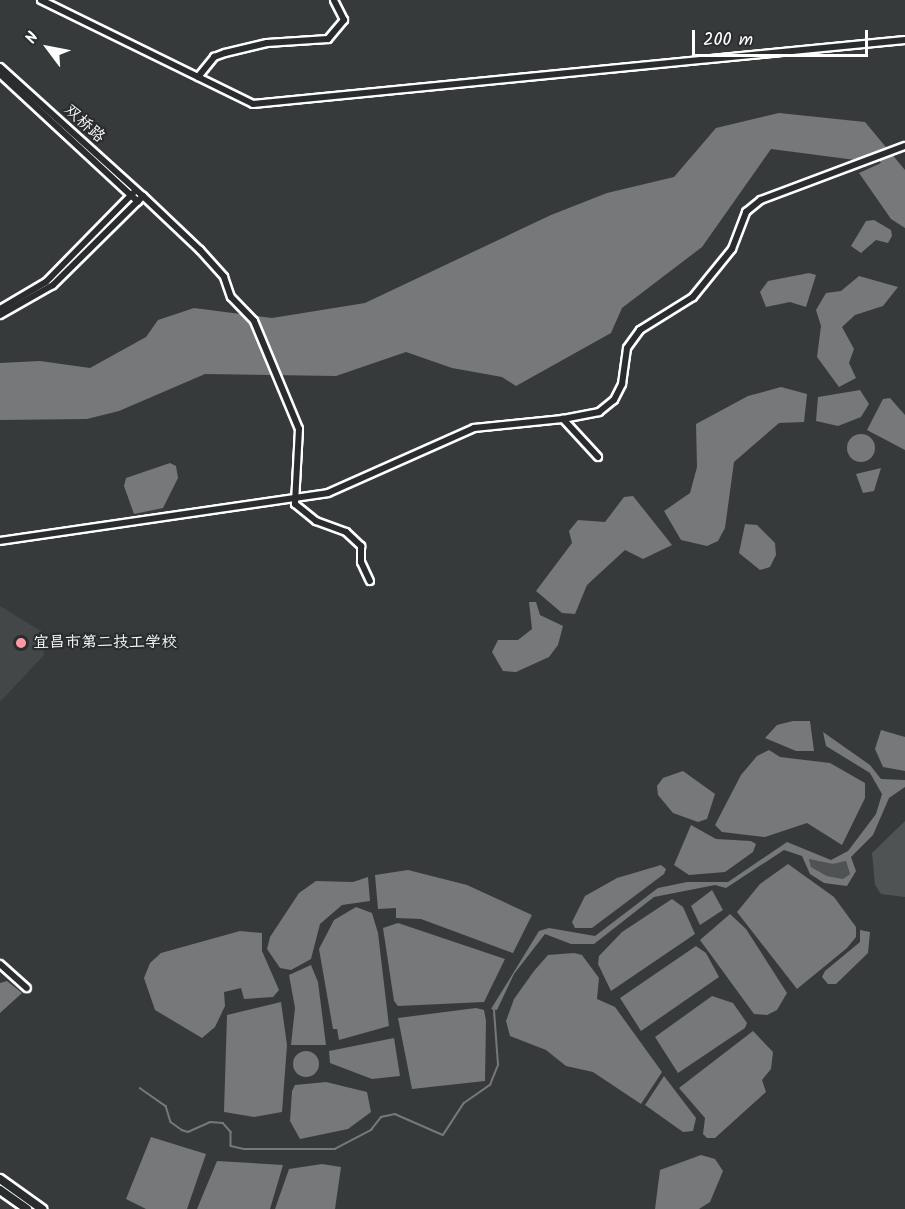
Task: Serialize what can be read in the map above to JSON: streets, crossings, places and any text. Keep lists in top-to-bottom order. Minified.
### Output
{"streets":{"street":["双桥路"]},"places":["宜昌市第二技工学校"],"scale_bar":"200 m","north":"top left"}
